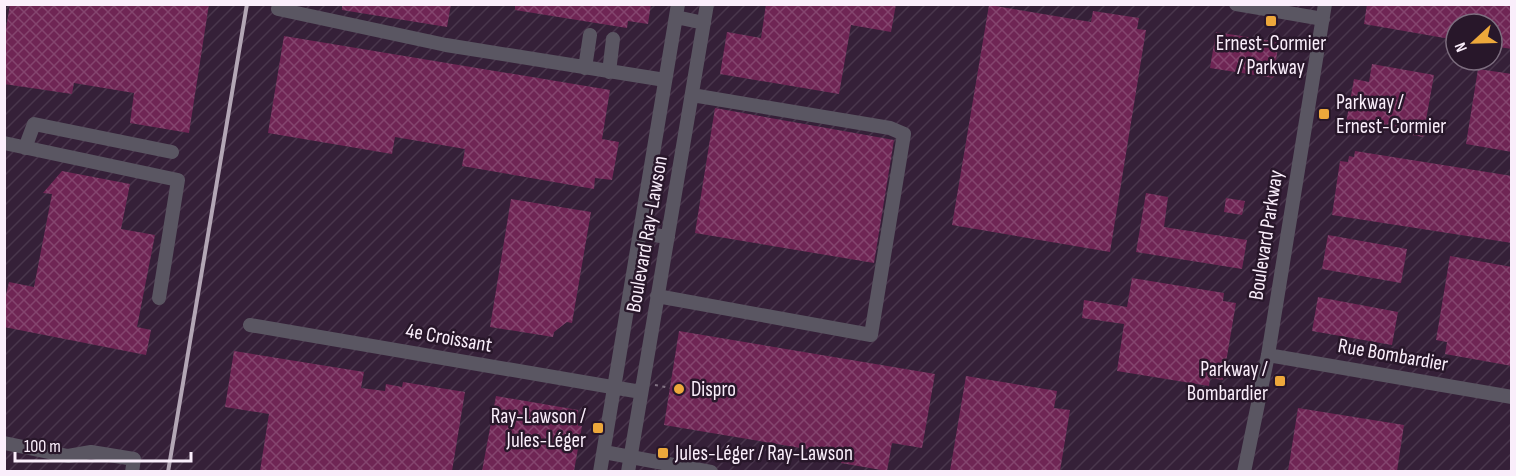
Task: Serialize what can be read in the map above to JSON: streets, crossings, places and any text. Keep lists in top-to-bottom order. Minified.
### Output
{"streets":{"street":["Boulevard Ray-Lawson","Boulevard Parkway","4e Croissant","Rue Bombardier"]},"crossings":[["Boulevard Ray-Lawson","4e Croissant"],["Boulevard Parkway","Rue Bombardier"]],"places":{"transit":["Ernest-Cormier / Parkway","Parkway / Ernest-Cormier","Parkway / Bombardier","Ray-Lawson / Jules-Léger","Jules-Léger / Ray-Lawson"],"other":["Dispro"]},"scale_bar":"100 m","north":"left"}
